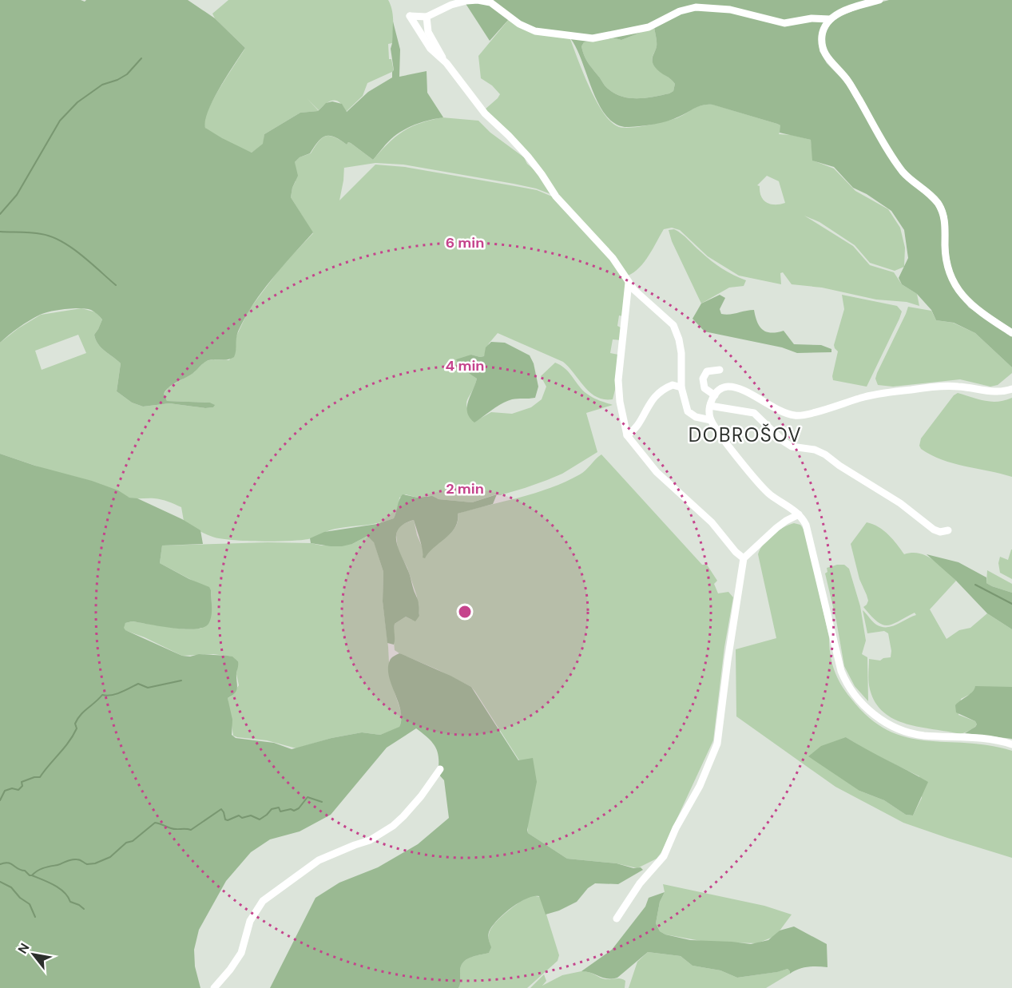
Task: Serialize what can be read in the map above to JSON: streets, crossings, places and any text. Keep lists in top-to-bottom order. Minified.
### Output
{"districts":["DOBROŠOV"],"north":"top left","rings":["6 min","4 min","2 min"]}
